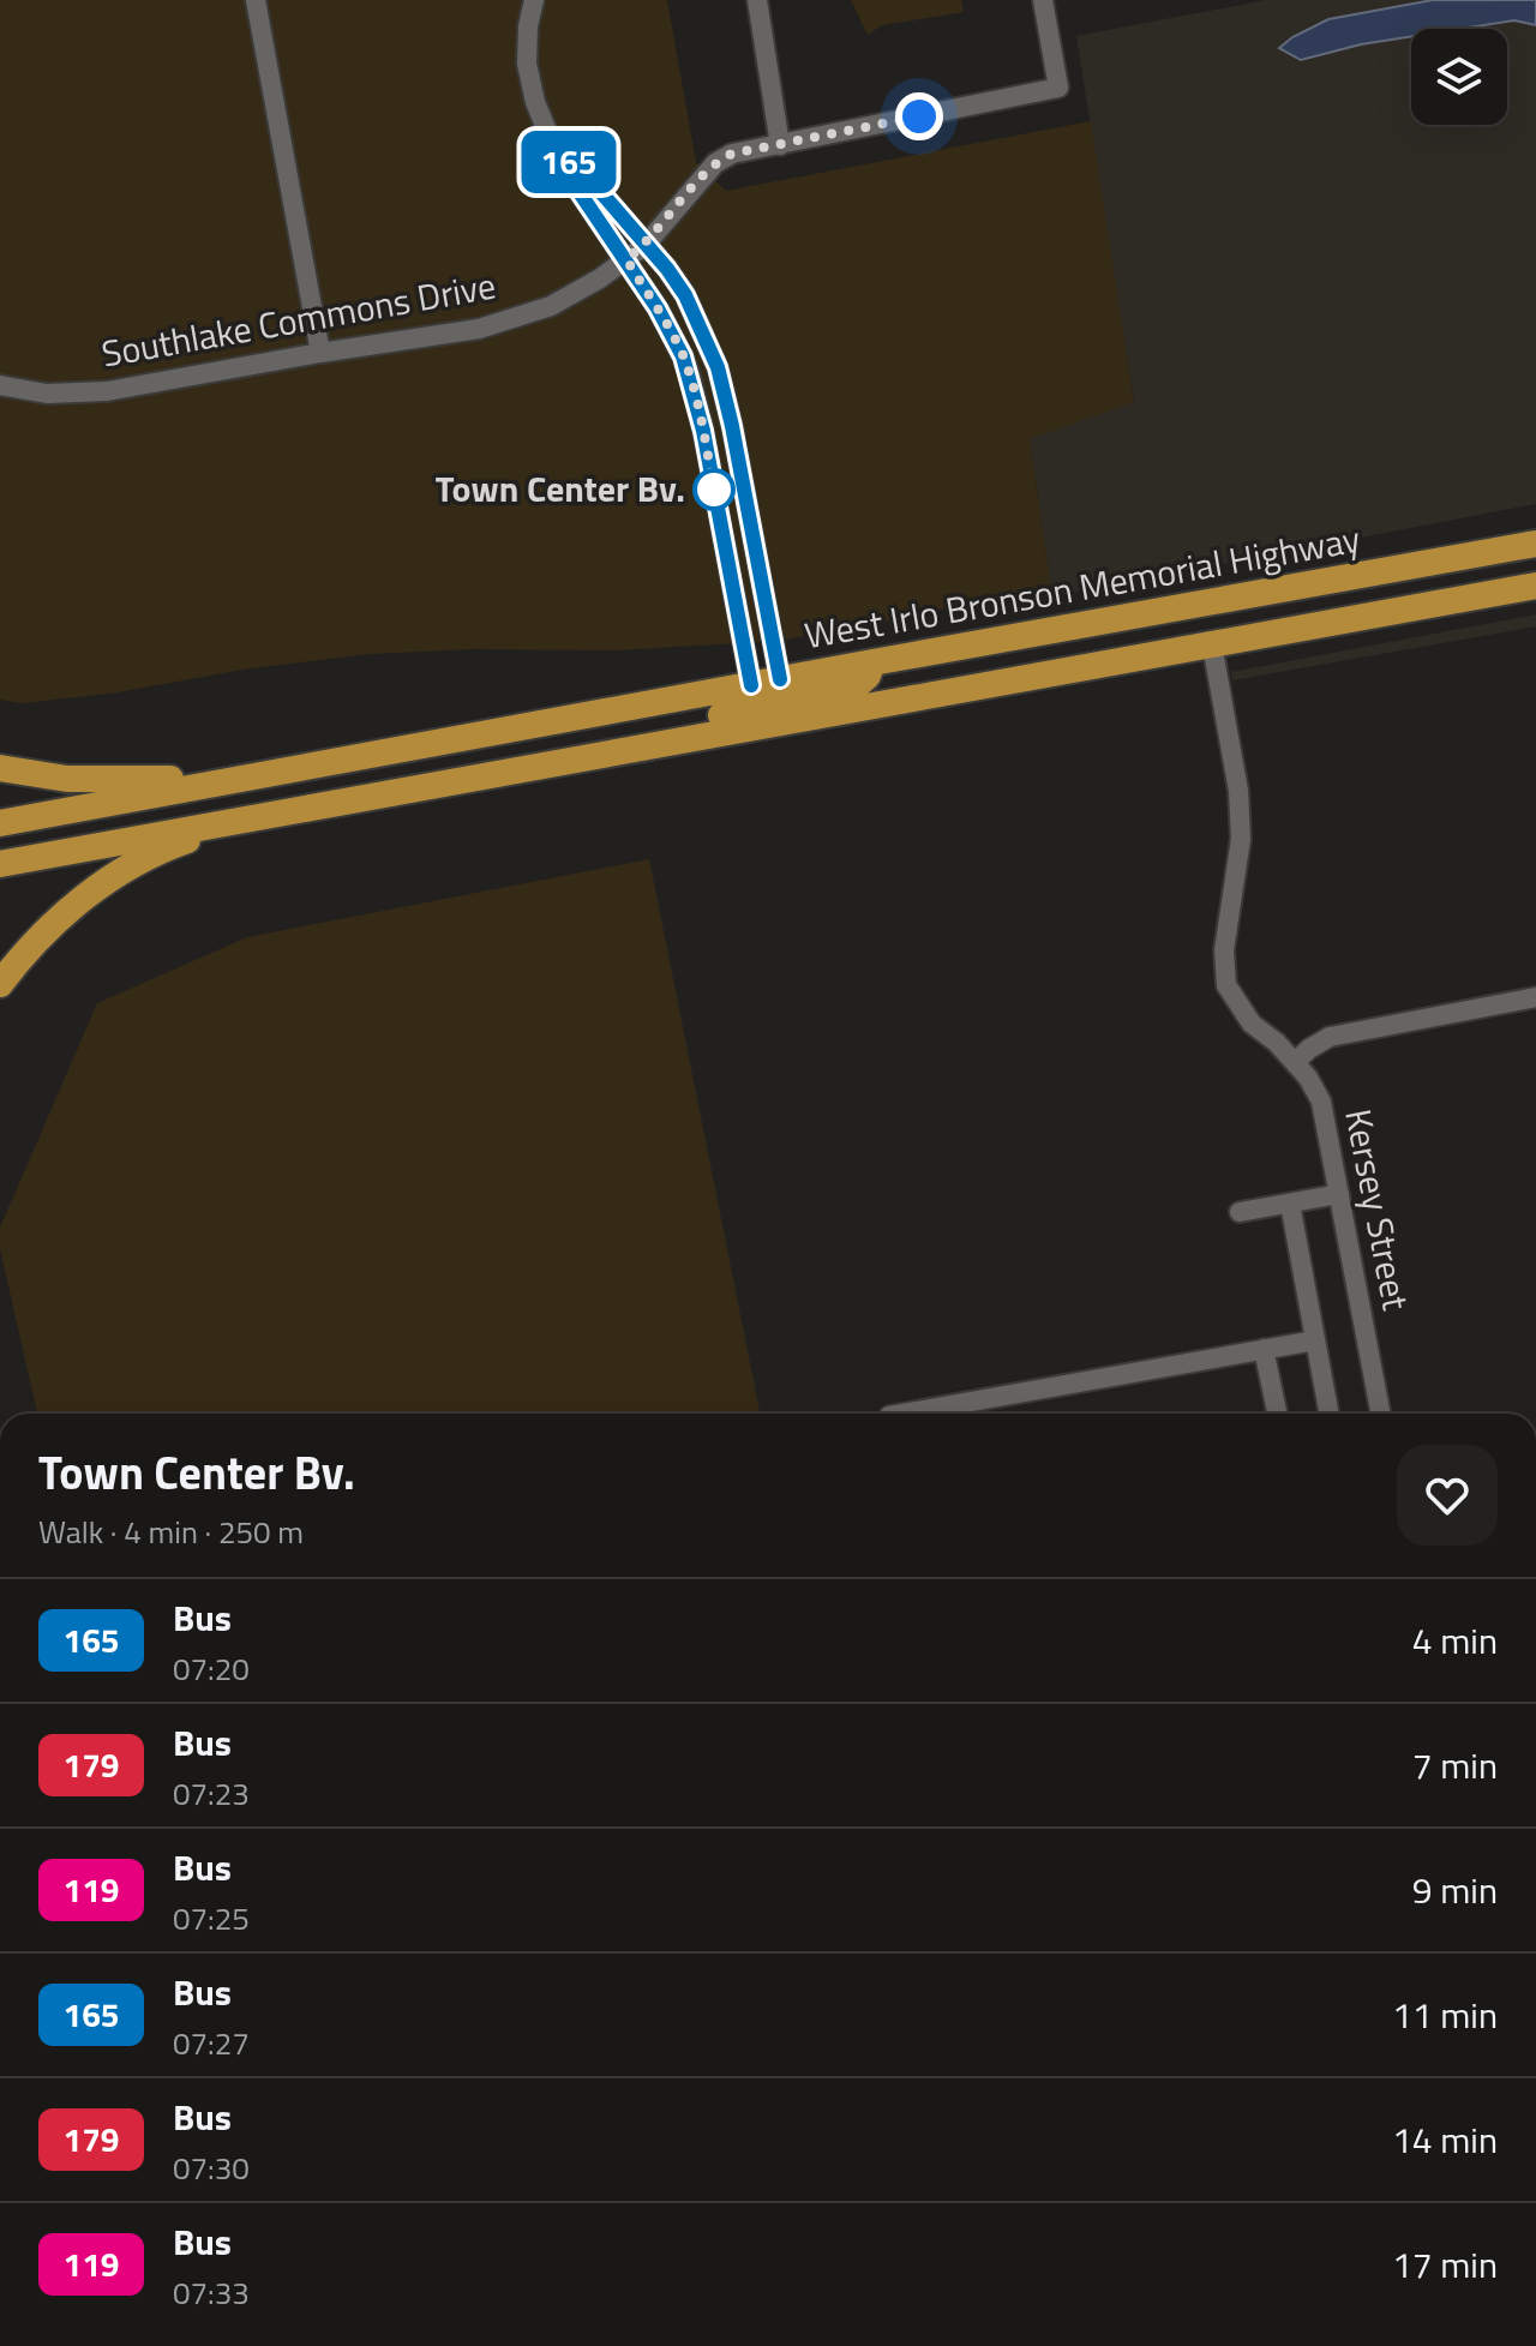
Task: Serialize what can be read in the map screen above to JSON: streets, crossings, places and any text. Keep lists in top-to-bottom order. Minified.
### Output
{"streets":{"highway":["West Irlo Bronson Memorial Highway"],"street":["Southlake Commons Drive","Kersey Street"]},"places":["Town Center Bv."],"lines":["bus line 165"],"page":{"on_map":"165","heading":["Town Center Bv.","Walk · 4 min · 250 m"],"list":[{"mark":"165","name":"Bus","note":"07:20","value":"4 min"},{"mark":"179","name":"Bus","note":"07:23","value":"7 min"},{"mark":"119","name":"Bus","note":"07:25","value":"9 min"},{"mark":"165","name":"Bus","note":"07:27","value":"11 min"},{"mark":"179","name":"Bus","note":"07:30","value":"14 min"},{"mark":"119","name":"Bus","note":"07:33","value":"17 min"}]}}
